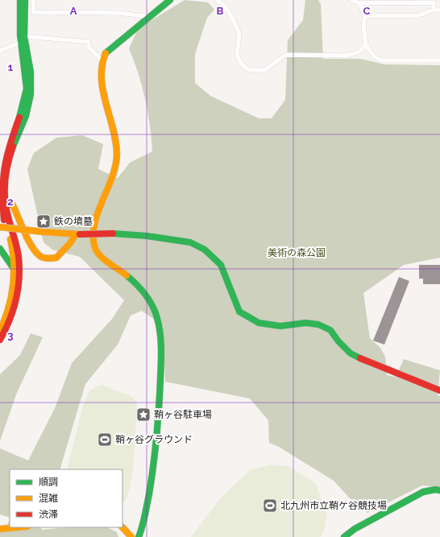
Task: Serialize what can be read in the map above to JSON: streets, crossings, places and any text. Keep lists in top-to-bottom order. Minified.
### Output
{"parks":["美術の森公園"],"places":{"place":["鉄の墳墓","鞘ヶ谷駐車場"],"sports":["鞘ヶ谷グラウンド","北九州市立鞘ケ谷競技場"]},"legend":["順調","混雑","渋滞"],"grid":{"columns":["A","B","C"],"rows":["1","2","3"]}}
